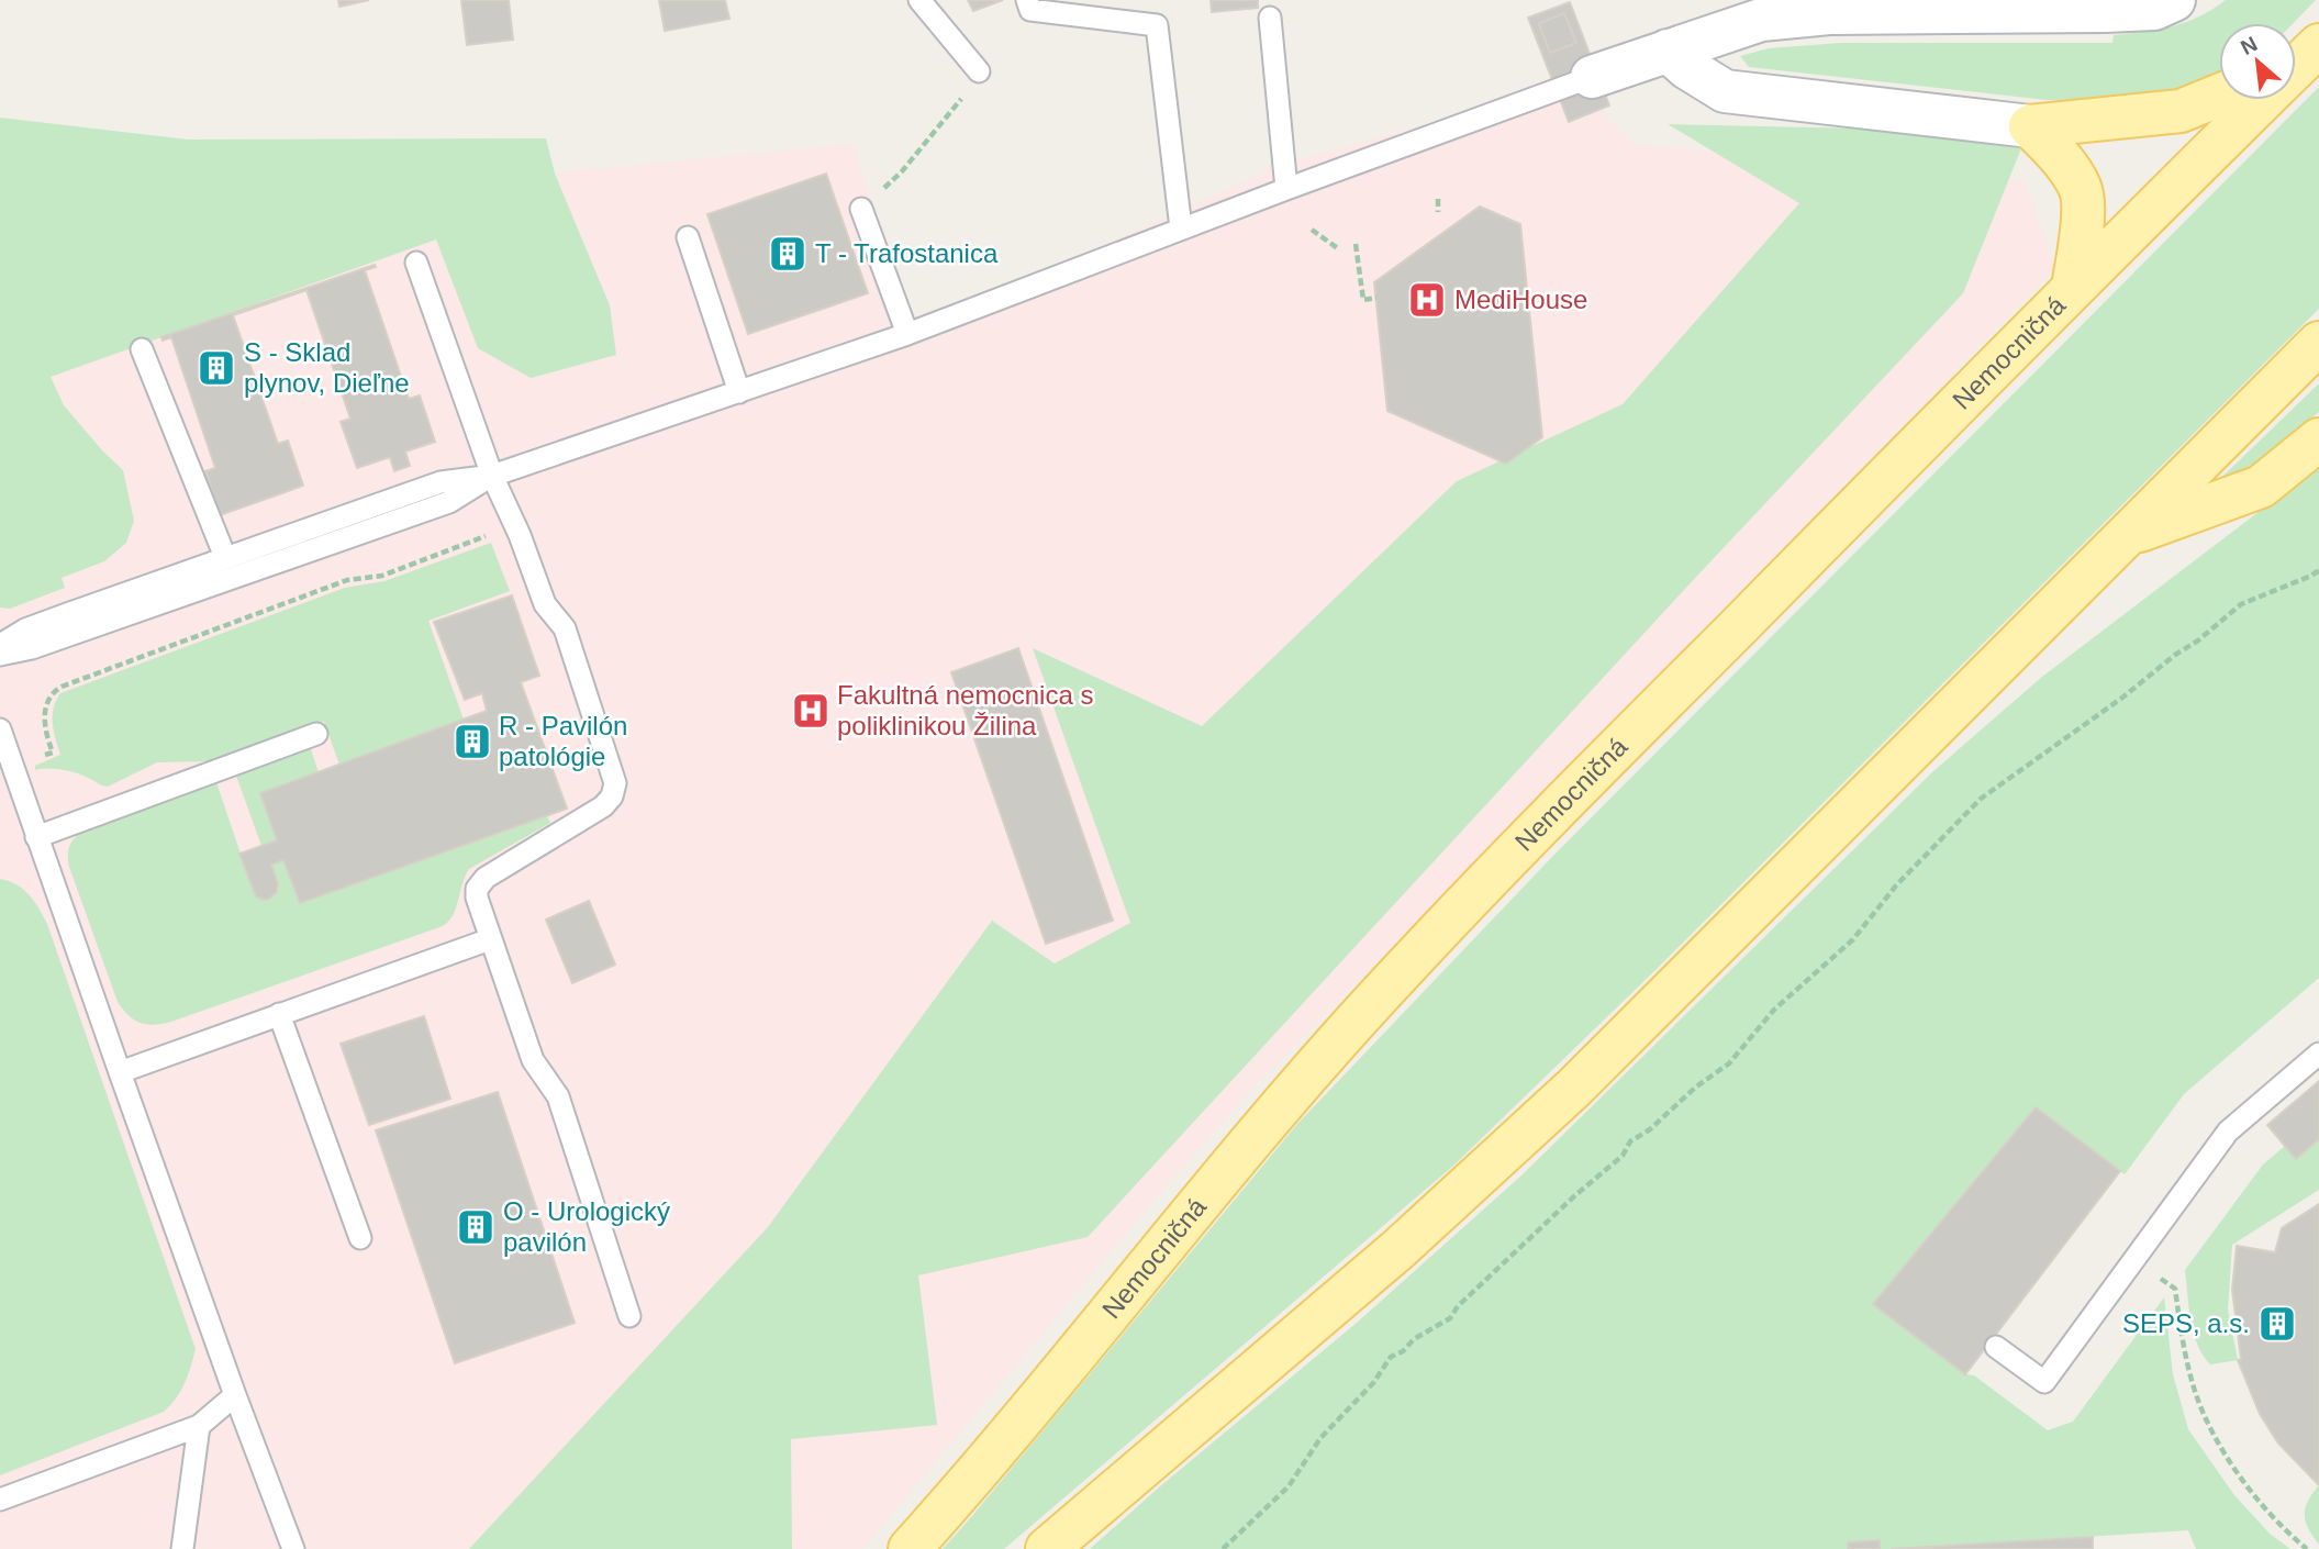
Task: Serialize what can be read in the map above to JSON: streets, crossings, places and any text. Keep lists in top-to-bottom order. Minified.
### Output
{"streets":{"main road":["Nemocničná"]},"places":{"building":["T - Trafostanica","S - Sklad plynov, Dieľne","R - Pavilón patológie","O - Urologický pavilón","SEPS, a.s."],"hospital":["MediHouse","Fakultná nemocnica s poliklinikou Žilina"]},"north":"top left"}
